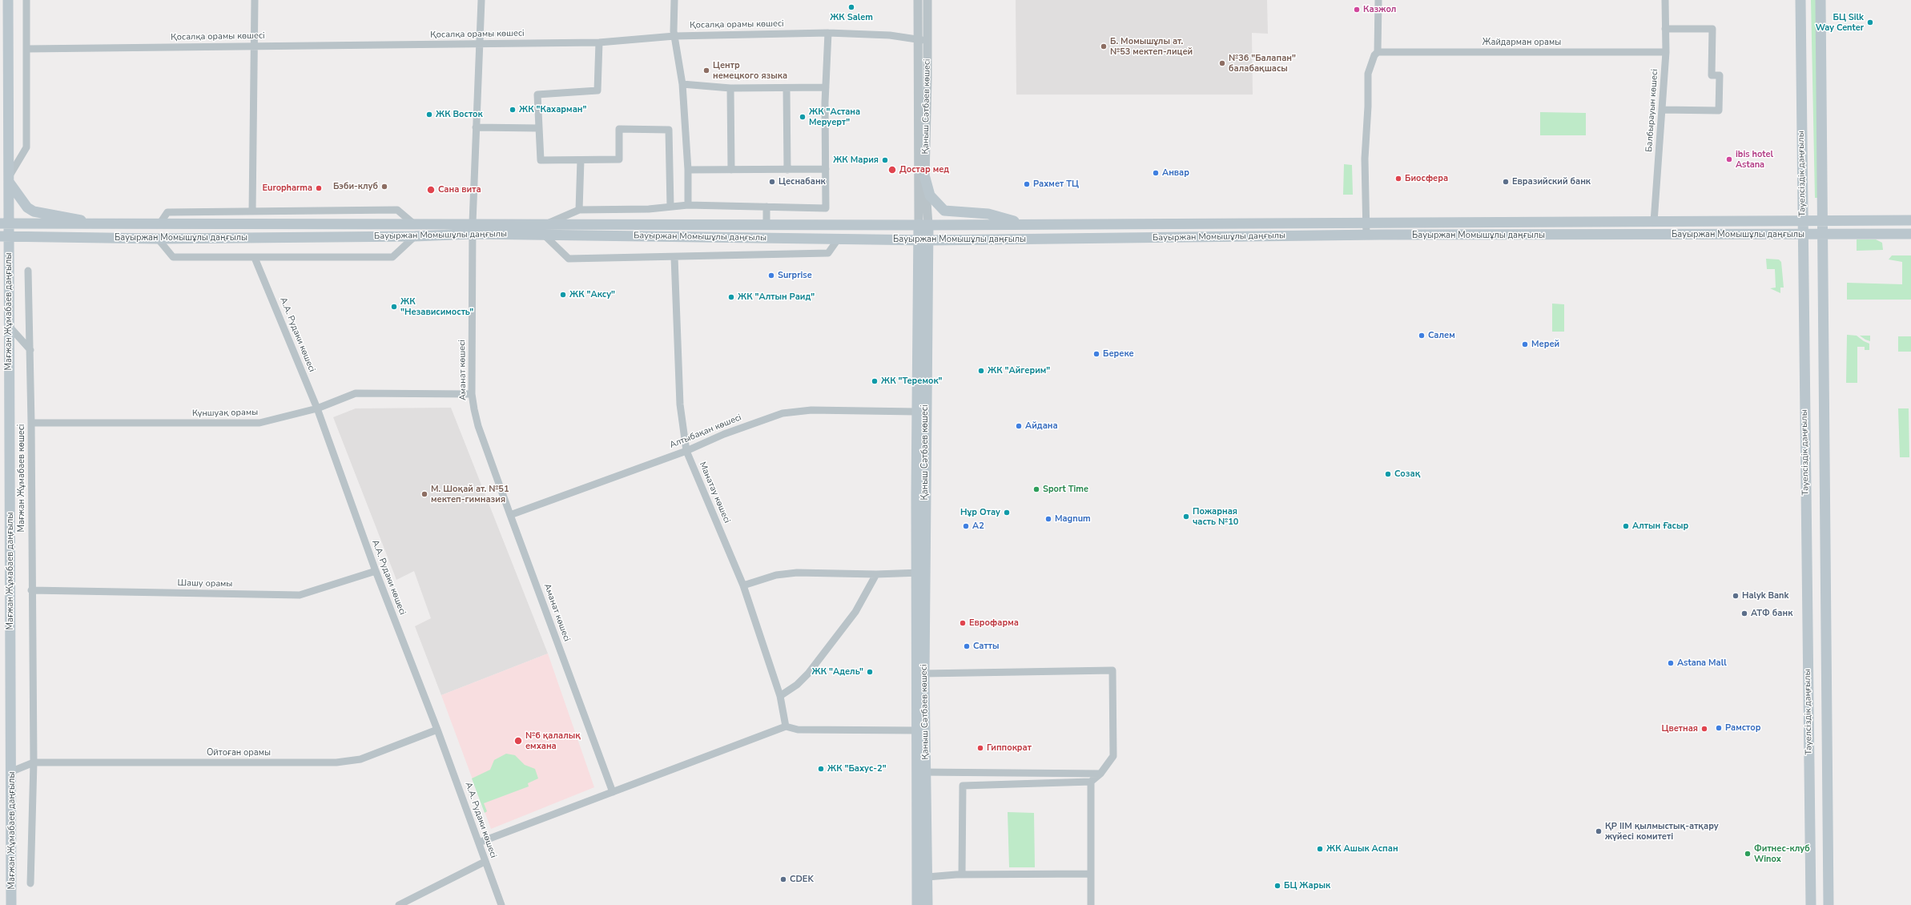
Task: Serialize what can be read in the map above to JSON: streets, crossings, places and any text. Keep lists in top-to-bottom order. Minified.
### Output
{"streets":{"main road":["Қаныш Сәтбаев көшесі","Тәуелсіздік даңғылы","Бауыржан Момышұлы даңғылы","Мағжан Жұмабаев даңғылы"],"street":["Қосалқа орамы көшесі","Жайдарман орамы","Балбырауын көшесі","А.А. Рудаки көшесі","Аманат көшесі","Күншуақ орамы","Алтыбақан көшесі","Мағжан Жұмабаев көшесі","Манатау көшесі","Шашу орамы","Ойтоған орамы"]},"crossings":[["Қосалқа орамы көшесі","Қаныш Сәтбаев көшесі"],["Қосалқа орамы көшесі","Аманат көшесі"],["Жайдарман орамы","Балбырауын көшесі"],["Қаныш Сәтбаев көшесі","Бауыржан Момышұлы даңғылы"],["Қаныш Сәтбаев көшесі","Алтыбақан көшесі"],["Балбырауын көшесі","Бауыржан Момышұлы даңғылы"],["Тәуелсіздік даңғылы","Бауыржан Момышұлы даңғылы"],["Бауыржан Момышұлы даңғылы","Мағжан Жұмабаев даңғылы"],["Бауыржан Момышұлы даңғылы","Аманат көшесі"],["А.А. Рудаки көшесі","Күншуақ орамы"],["А.А. Рудаки көшесі","Шашу орамы"],["А.А. Рудаки көшесі","Ойтоған орамы"],["Аманат көшесі","Күншуақ орамы"],["Аманат көшесі","Алтыбақан көшесі"],["Күншуақ орамы","Мағжан Жұмабаев көшесі"],["Алтыбақан көшесі","Манатау көшесі"],["Мағжан Жұмабаев көшесі","Шашу орамы"],["Мағжан Жұмабаев көшесі","Ойтоған орамы"]],"places":["ЖК Salem","Казжол","БЦ Silk Way Center","Б. Момышұлы ат. №53 мектеп-лицей","№36 \"Балапан\" балабақшасы","Центр немецкого языка","ЖК \"Кахарман\"","ЖК Восток","ЖК \"Астана Меруерт\"","ibis hotel Astana","ЖК Мария","Достар мед","Анвар","Биосфера","Цеснабанк","Евразийский банк","Рахмет ТЦ","Бэби-клуб","Europharma","Сана вита","Surprise","ЖК \"Аксу\"","ЖК \"Алтын Раид\"","ЖК \"Независимость\"","Салем","Мерей","Береке","ЖК \"Айгерим\"","ЖК \"Теремок\"","Айдана","Созақ","Sport Time","М. Шоқай ат. №51 мектеп-гимназия","Нұр Отау","Пожарная часть №10","Magnum","А2","Алтын Ғасыр","Halyk Bank","АТФ банк","Еврофарма","Сатты","Astana Mall","ЖК \"Адель\"","Рамстор","Цветная","№6 қалалық емхана","Гиппократ","ЖК \"Бахус-2\"","ҚР ІІМ қылмыстық-атқару жүйесі комитеті","ЖК Ашык Аспан","Фитнес-клуб Winox","CDEK","БЦ Жарык"]}
